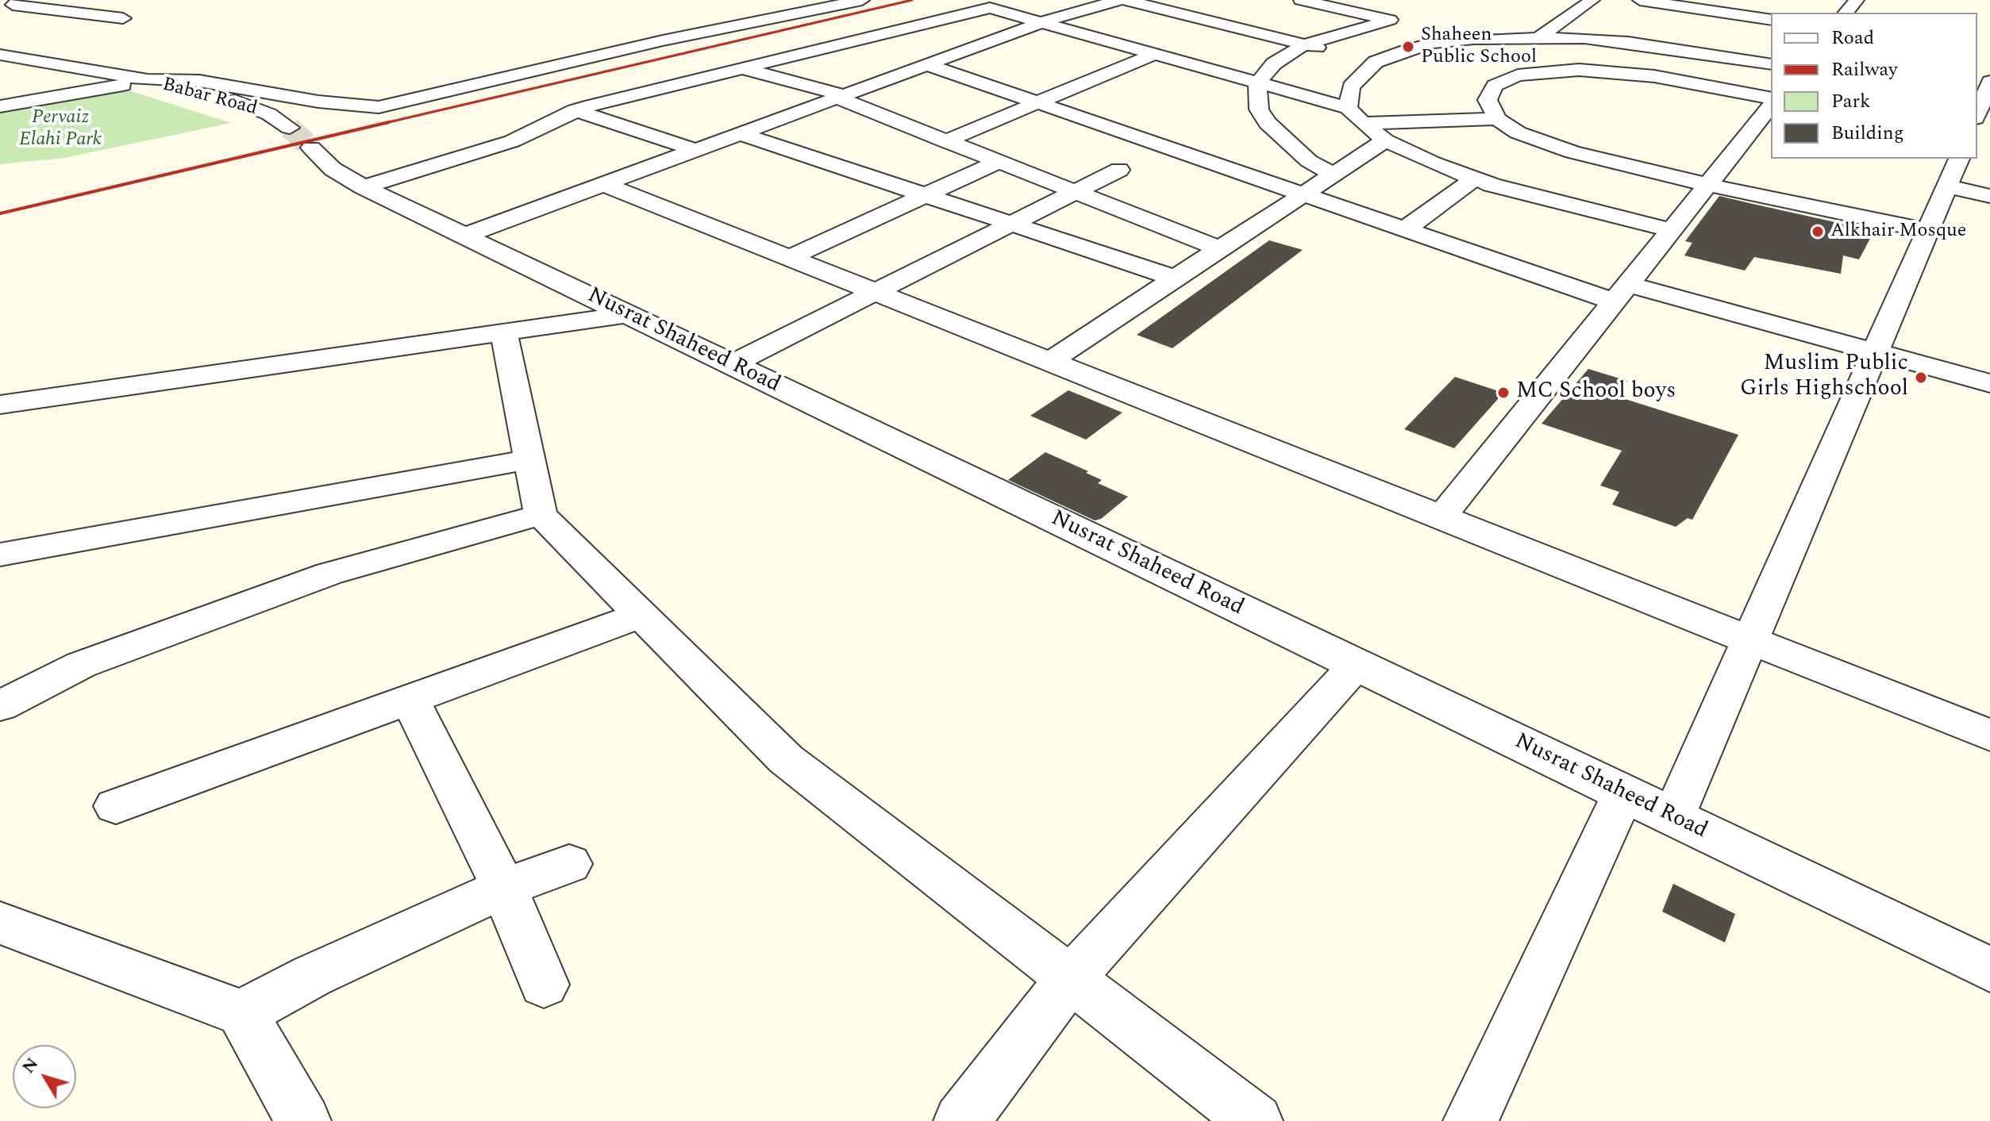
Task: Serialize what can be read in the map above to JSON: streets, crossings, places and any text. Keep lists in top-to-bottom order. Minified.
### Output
{"streets":{"street":["Babar Road","Nusrat Shaheed Road"]},"crossings":[["Babar Road","Nusrat Shaheed Road"]],"parks":["Pervaiz Elahi Park"],"places":["Shaheen Public School","Alkhair Mosque","Muslim Public Girls Highschool","MC School boys"],"legend":["Road","Railway","Park","Building"],"north":"top left"}
